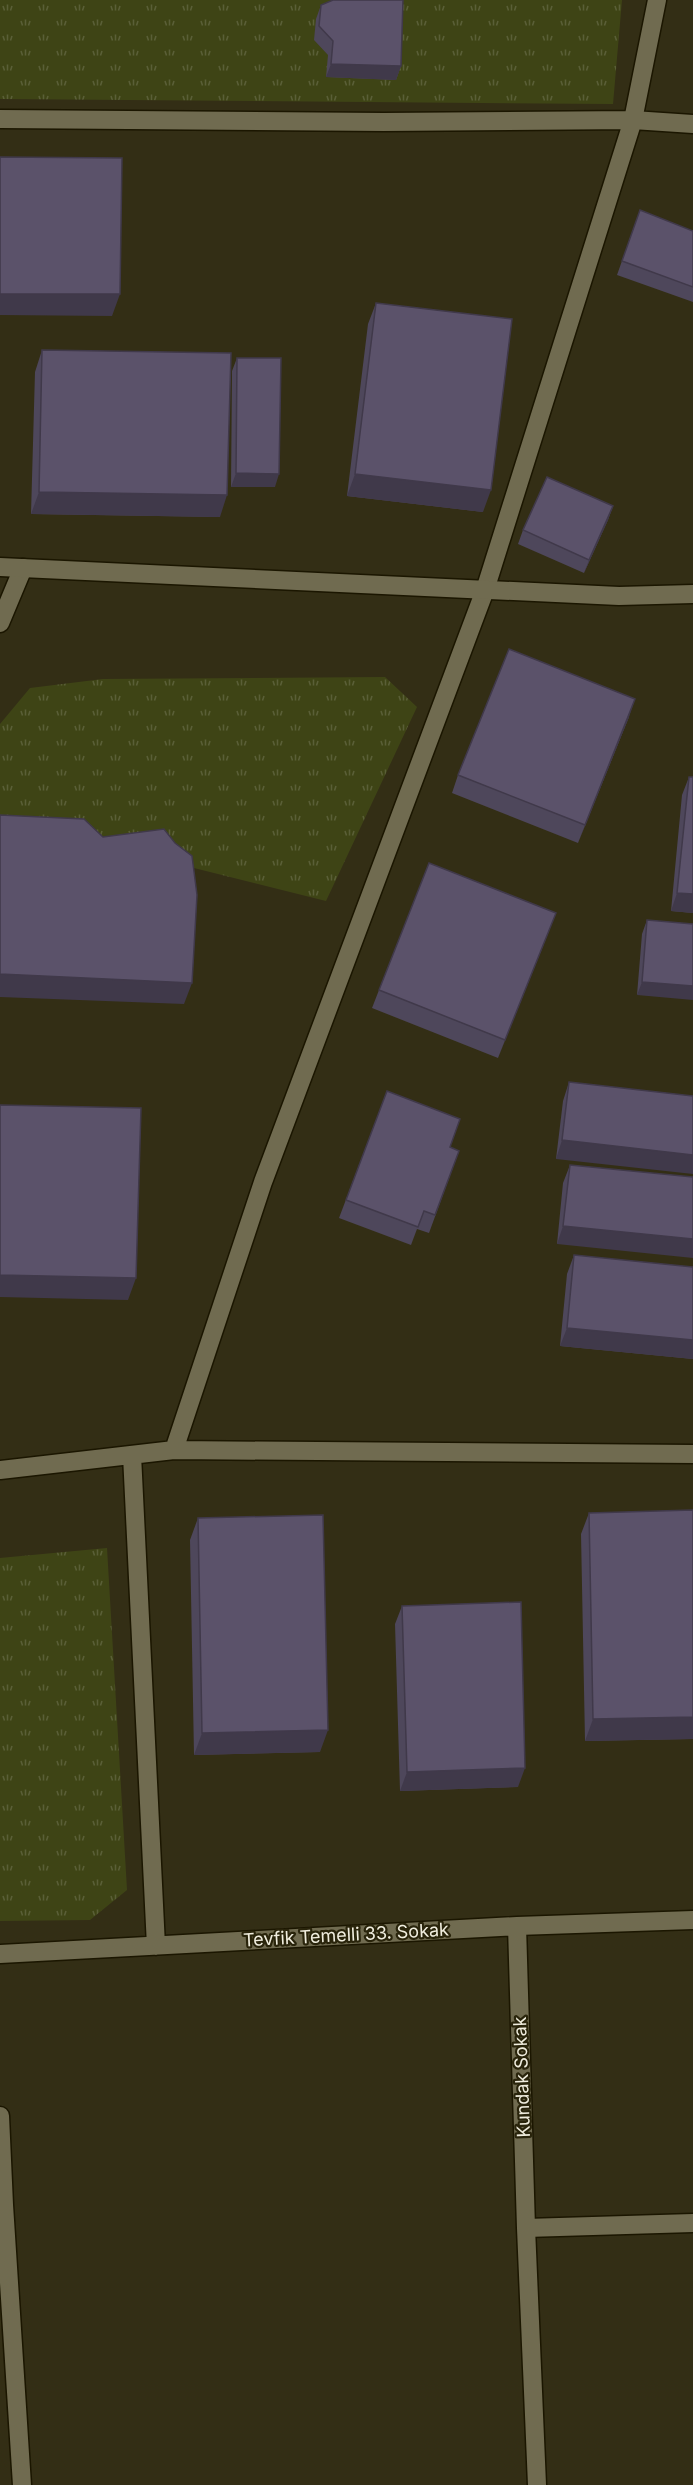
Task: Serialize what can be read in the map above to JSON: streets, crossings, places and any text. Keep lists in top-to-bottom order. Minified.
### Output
{"streets":{"street":["Tevfik Temelli 33. Sokak","Kundak Sokak"]},"crossings":[["Tevfik Temelli 33. Sokak","Kundak Sokak"]]}
